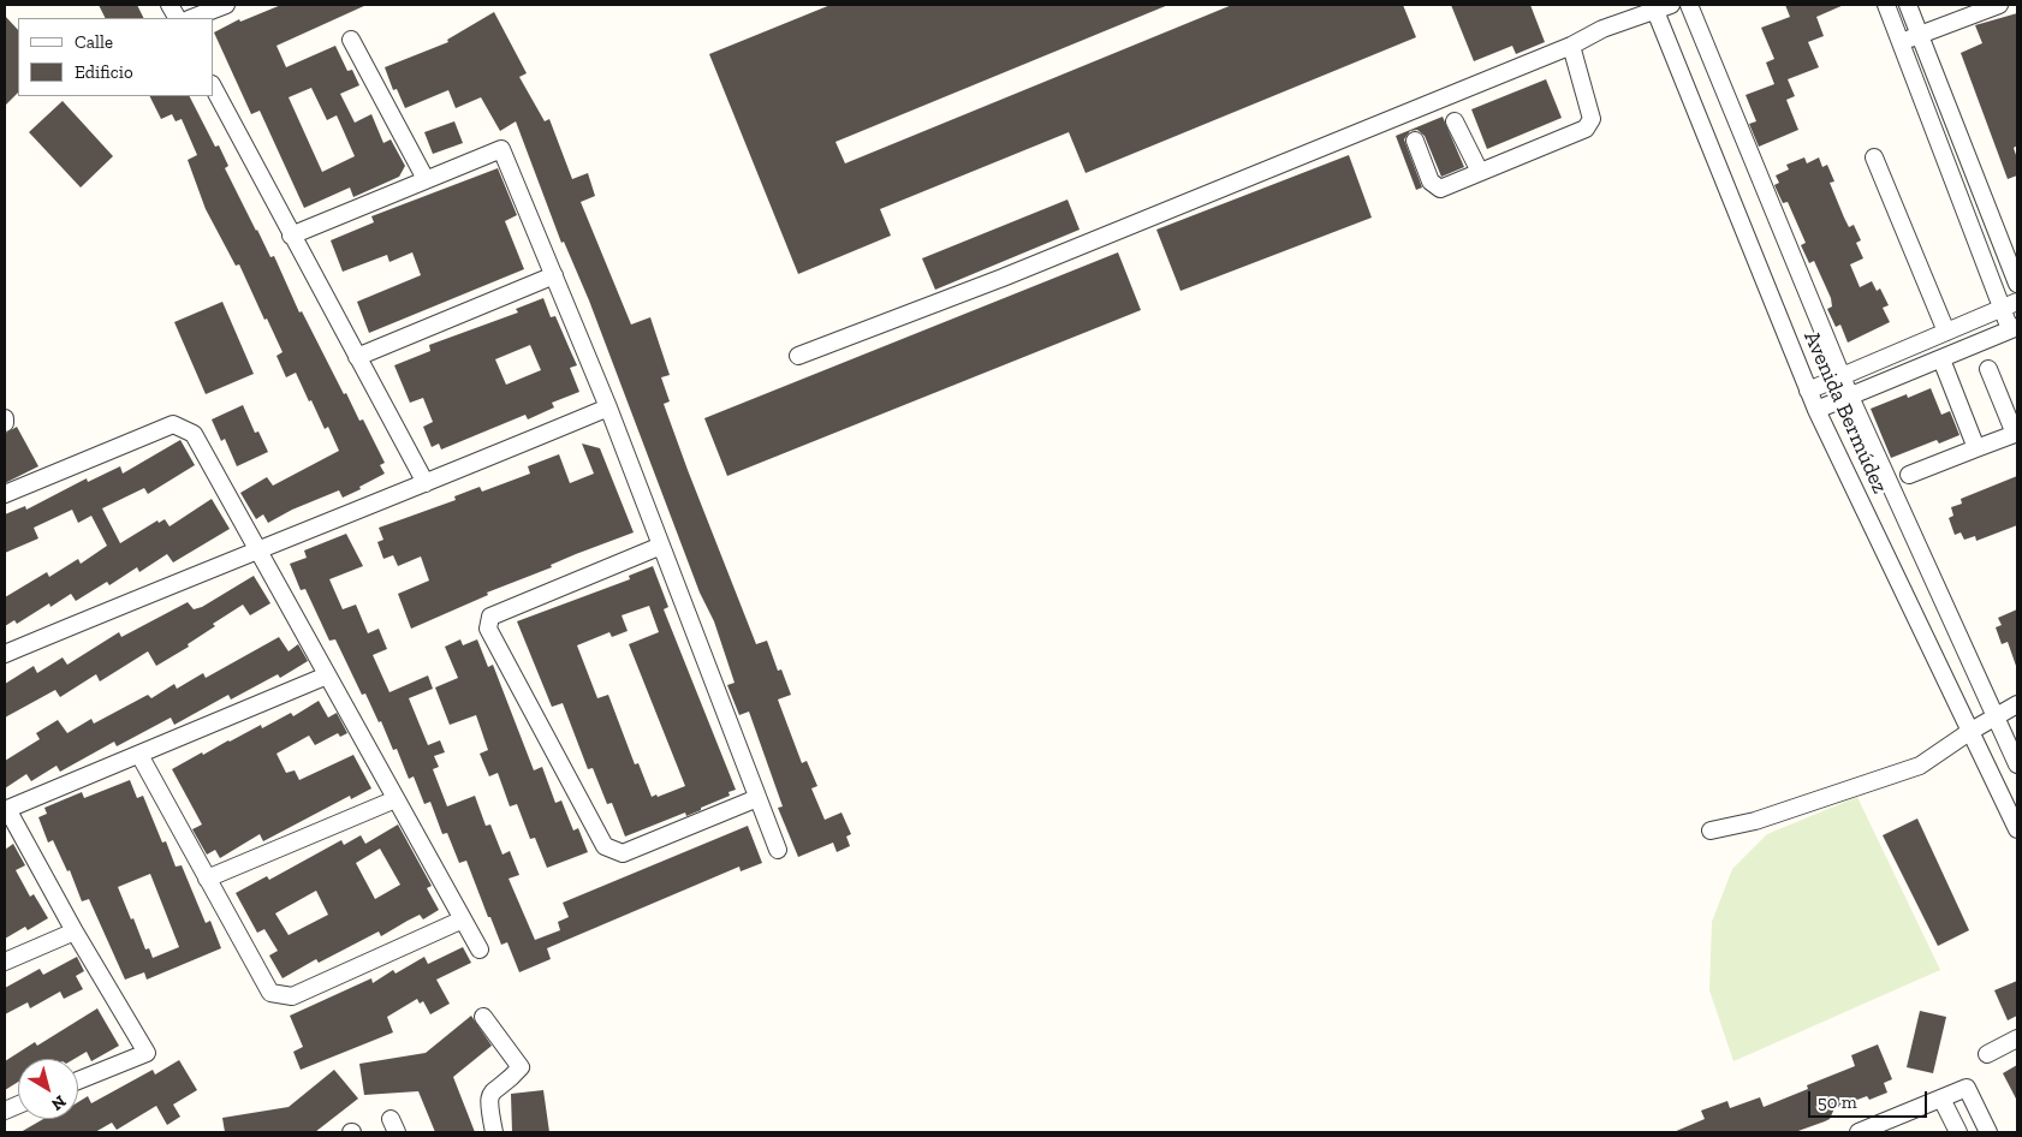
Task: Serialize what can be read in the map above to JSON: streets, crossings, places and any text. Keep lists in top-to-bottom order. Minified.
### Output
{"streets":{"street":["Avenida Bermúdez"]},"legend":["Calle","Edificio"],"scale_bar":"50 m","north":"bottom right"}
